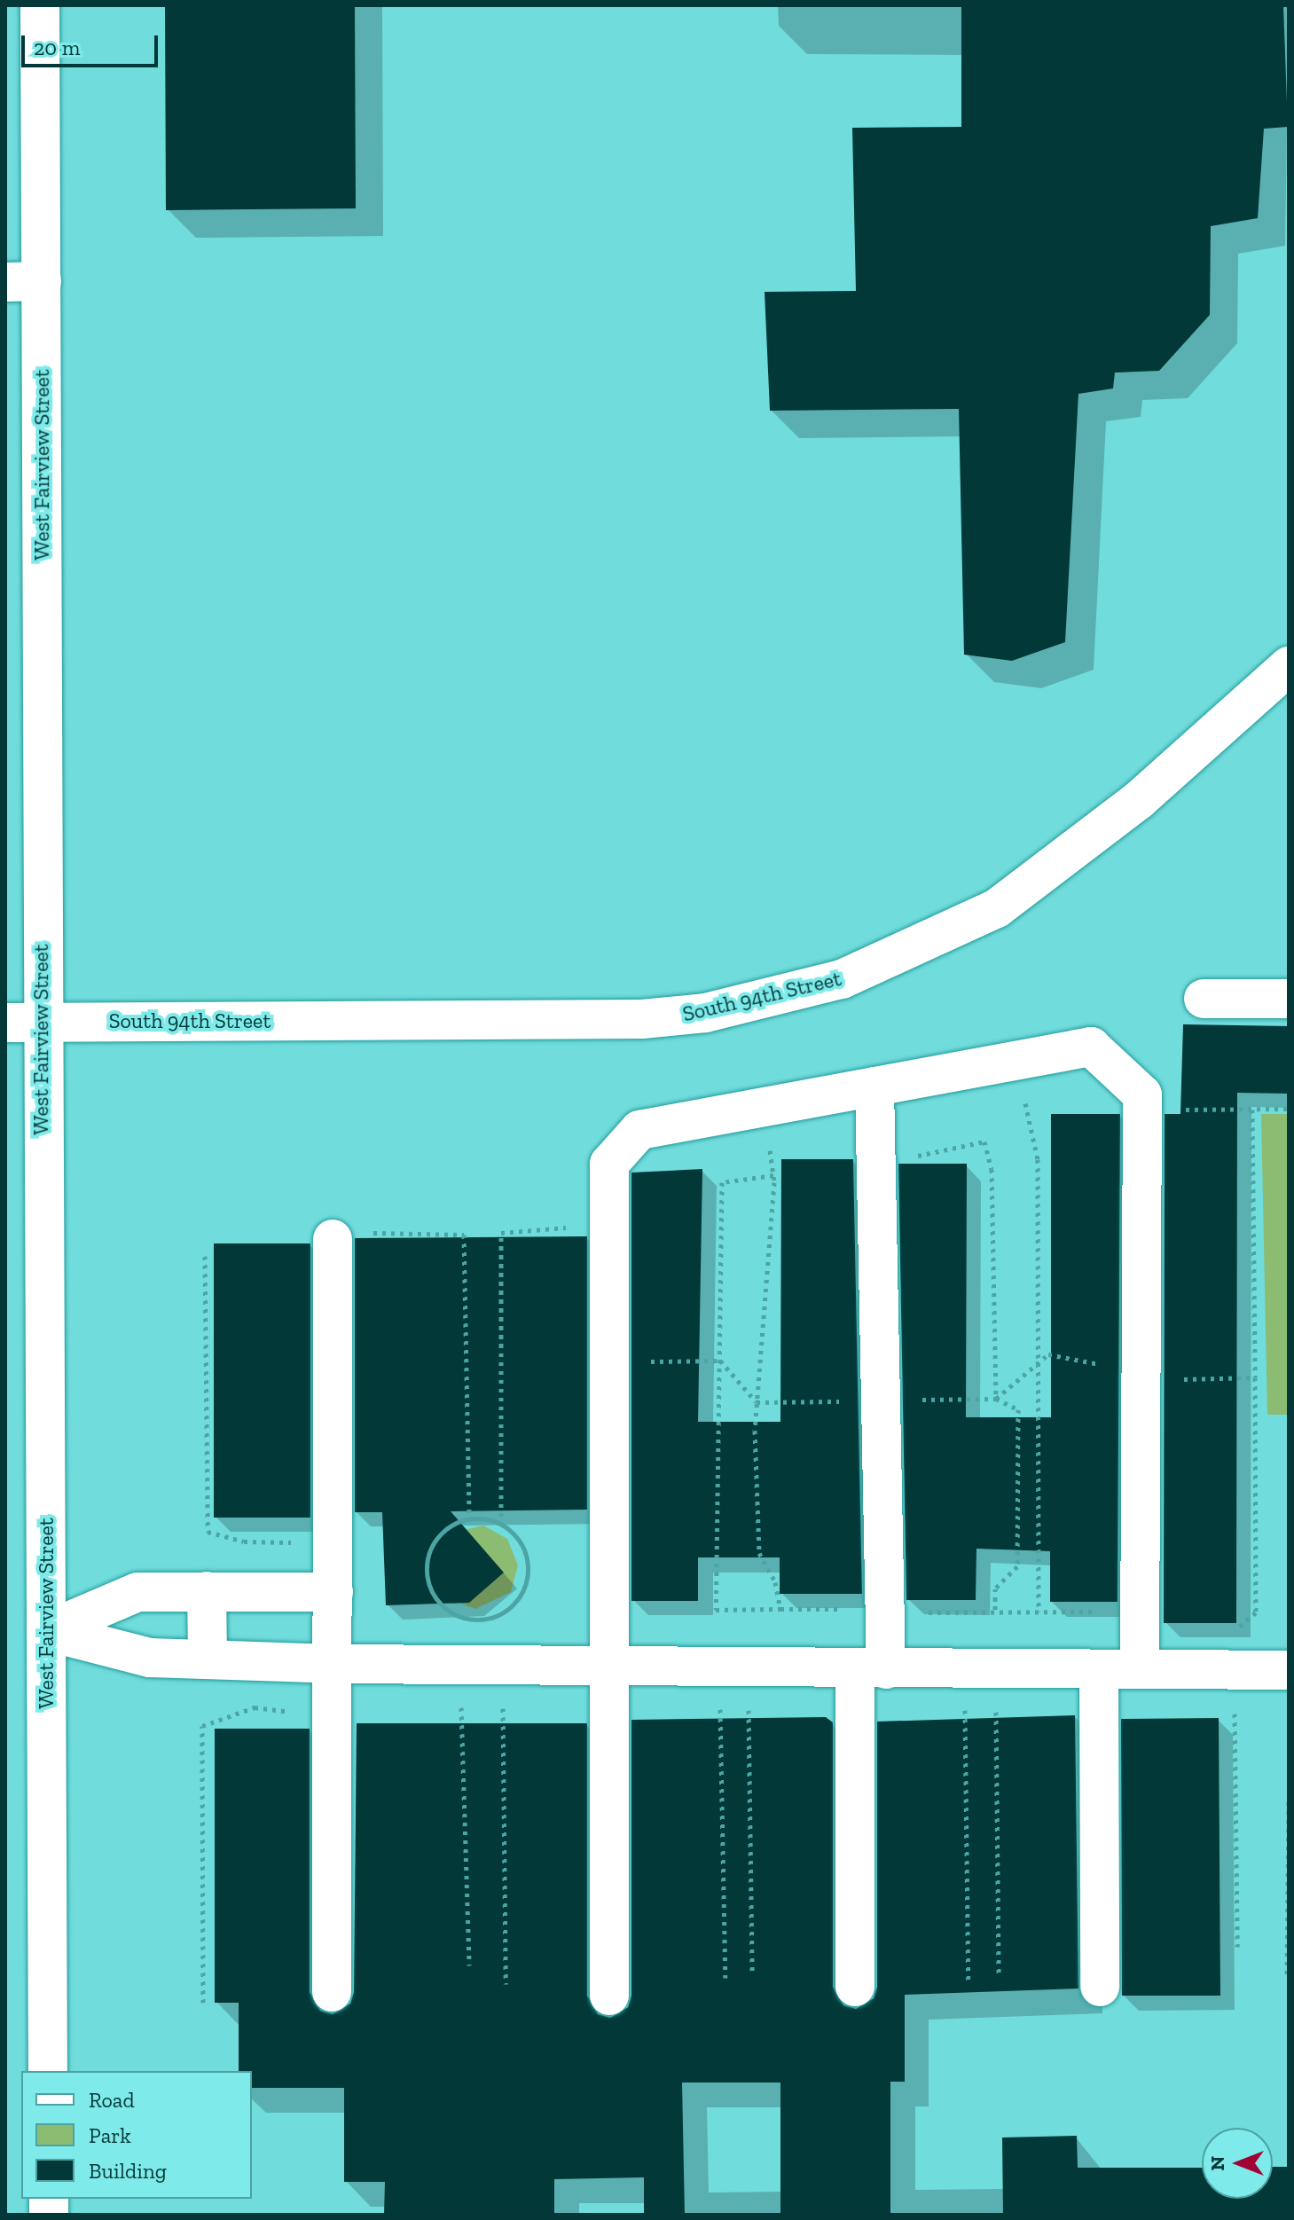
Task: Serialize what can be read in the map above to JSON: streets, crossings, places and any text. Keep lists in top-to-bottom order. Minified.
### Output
{"streets":{"street":["West Fairview Street","South 94th Street"]},"crossings":[["West Fairview Street","South 94th Street"]],"legend":["Road","Park","Building"],"scale_bar":"20 m","north":"left"}
